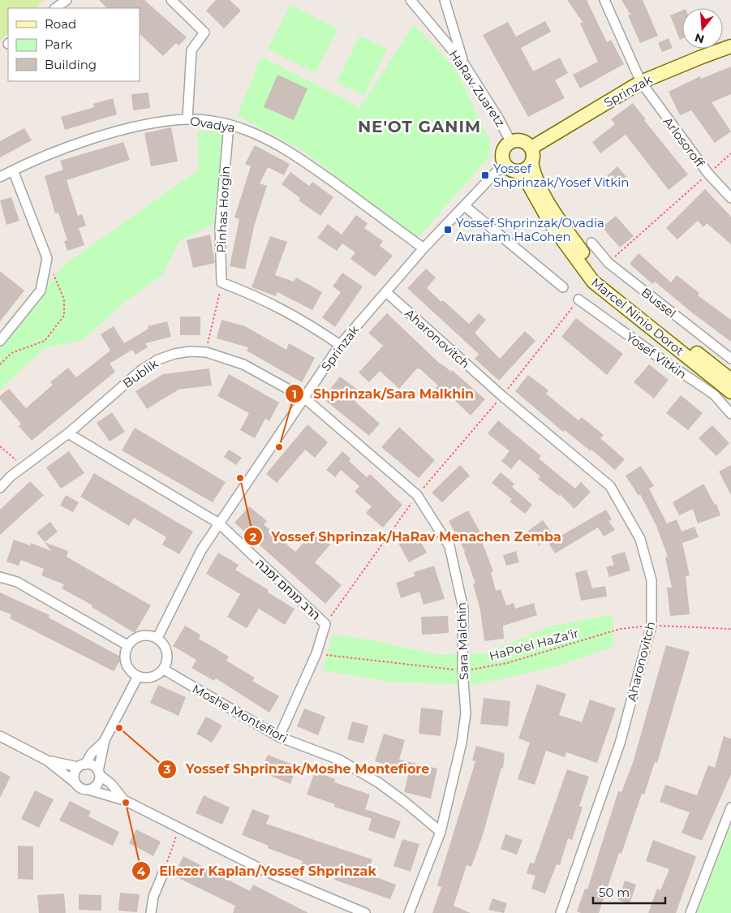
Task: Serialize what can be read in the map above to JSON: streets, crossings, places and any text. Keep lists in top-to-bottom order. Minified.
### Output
{"streets":{"street":["HaRav Zuaretz","Sprinzak","Ovadya","Arlosoroff","Pinhas Horgin","Bussel","Marcel Ninio Dorot","Aharonovitch","Yosef Vitkin","Bublik","הרב מנחם זמבה","Sara Malchin","Moshe Montefiori"],"path":["HaPo'el HaZa'ir"]},"crossings":[["HaRav Zuaretz","Sprinzak"],["HaRav Zuaretz","Marcel Ninio Dorot"],["Sprinzak","Ovadya"],["Sprinzak","Arlosoroff"],["Sprinzak","Marcel Ninio Dorot"],["Sprinzak","Aharonovitch"],["Sprinzak","Bublik"],["Sprinzak","הרב מנחם זמבה"],["Sprinzak","Sara Malchin"],["Sprinzak","Moshe Montefiori"],["Ovadya","Pinhas Horgin"],["Aharonovitch","HaPo'el HaZa'ir"],["Bublik","הרב מנחם זמבה"],["Bublik","Sara Malchin"],["הרב מנחם זמבה","HaPo'el HaZa'ir"],["הרב מנחם זמבה","Moshe Montefiori"],["Sara Malchin","HaPo'el HaZa'ir"],["Sara Malchin","Moshe Montefiori"]],"districts":["NE'OT GANIM"],"places":{"transit":["Yossef Shprinzak/Yosef Vitkin","Yossef Shprinzak/Ovadia Avraham HaCohen"],"other":["Shprinzak/Sara Malkhin","Yossef Shprinzak/HaRav Menachen Zemba","Yossef Shprinzak/Moshe Montefiore","Eliezer Kaplan/Yossef Shprinzak"]},"legend":["Road","Park","Building"],"scale_bar":"50 m","north":"bottom"}
